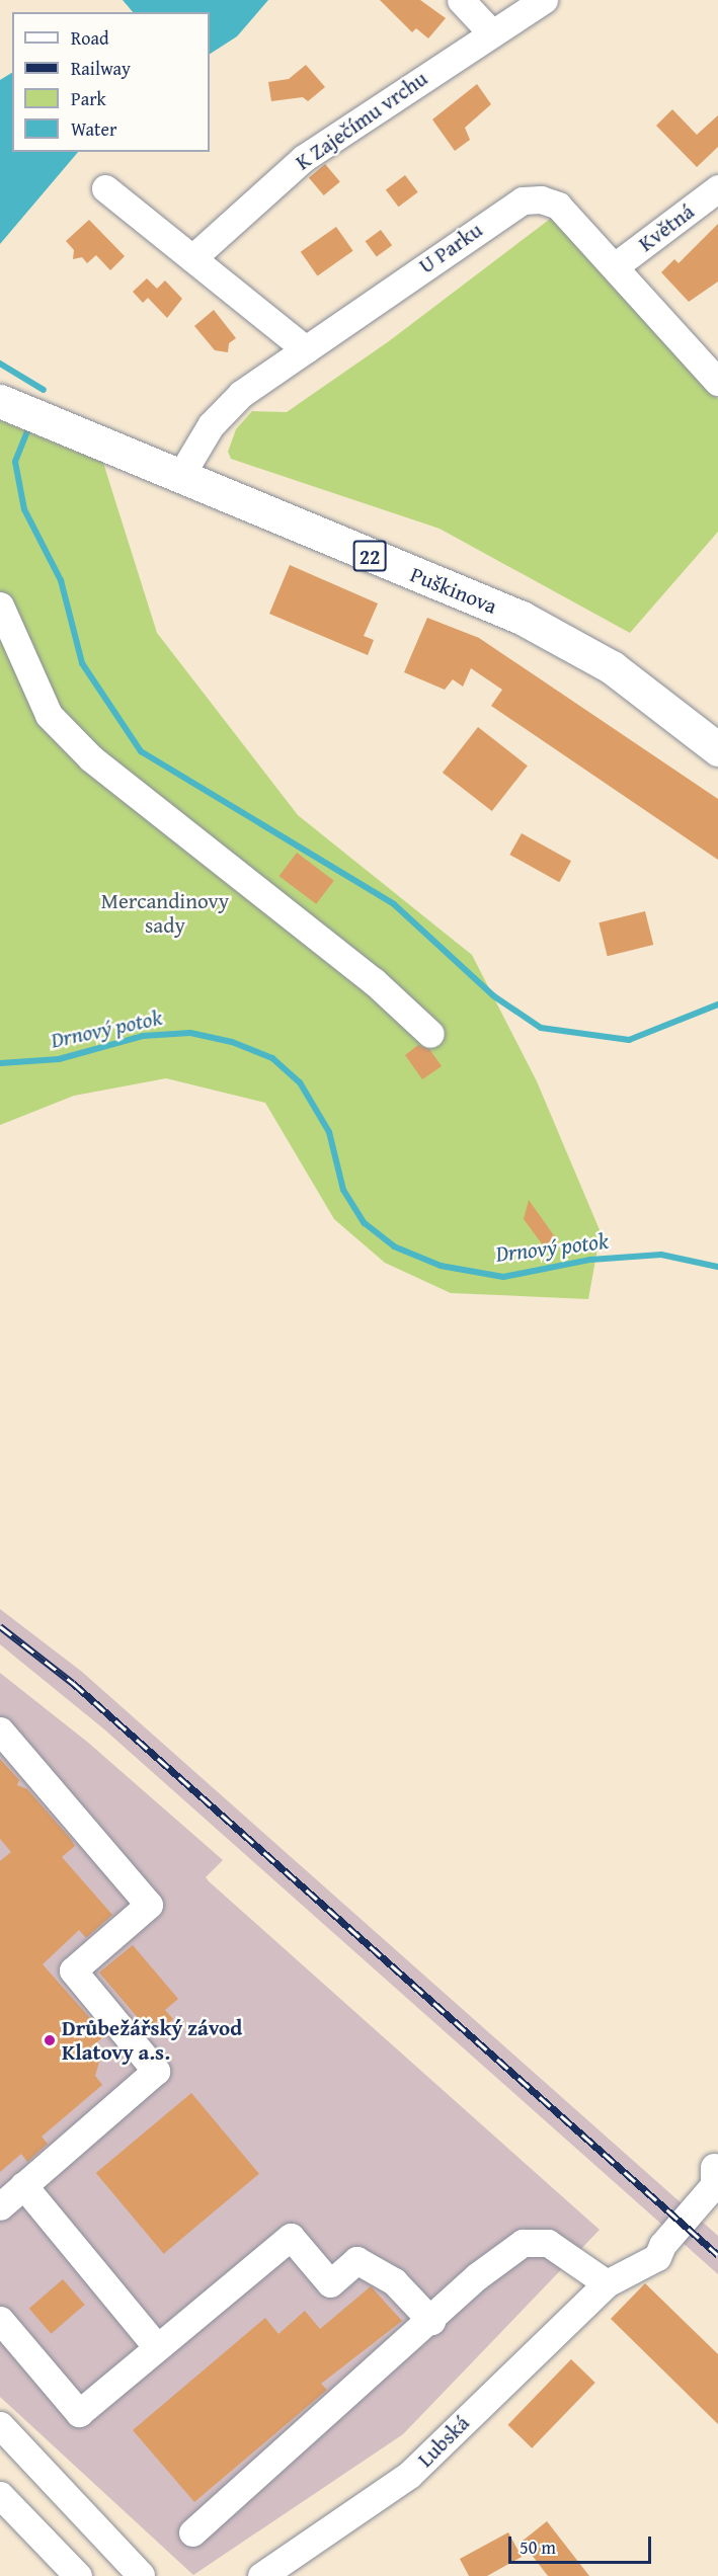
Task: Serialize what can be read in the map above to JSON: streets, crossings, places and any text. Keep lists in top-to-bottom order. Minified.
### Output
{"streets":{"main road":["22","Puškinova"],"street":["K Zaječímu vrchu","Květná","U Parku","Lubská"]},"crossings":[["Květná","U Parku"],["U Parku","Puškinova"]],"water":["Drnový potok"],"parks":["Mercandinovy sady"],"places":["Drůbežářský závod Klatovy a.s."],"legend":["Road","Railway","Park","Water"],"scale_bar":"50 m"}
